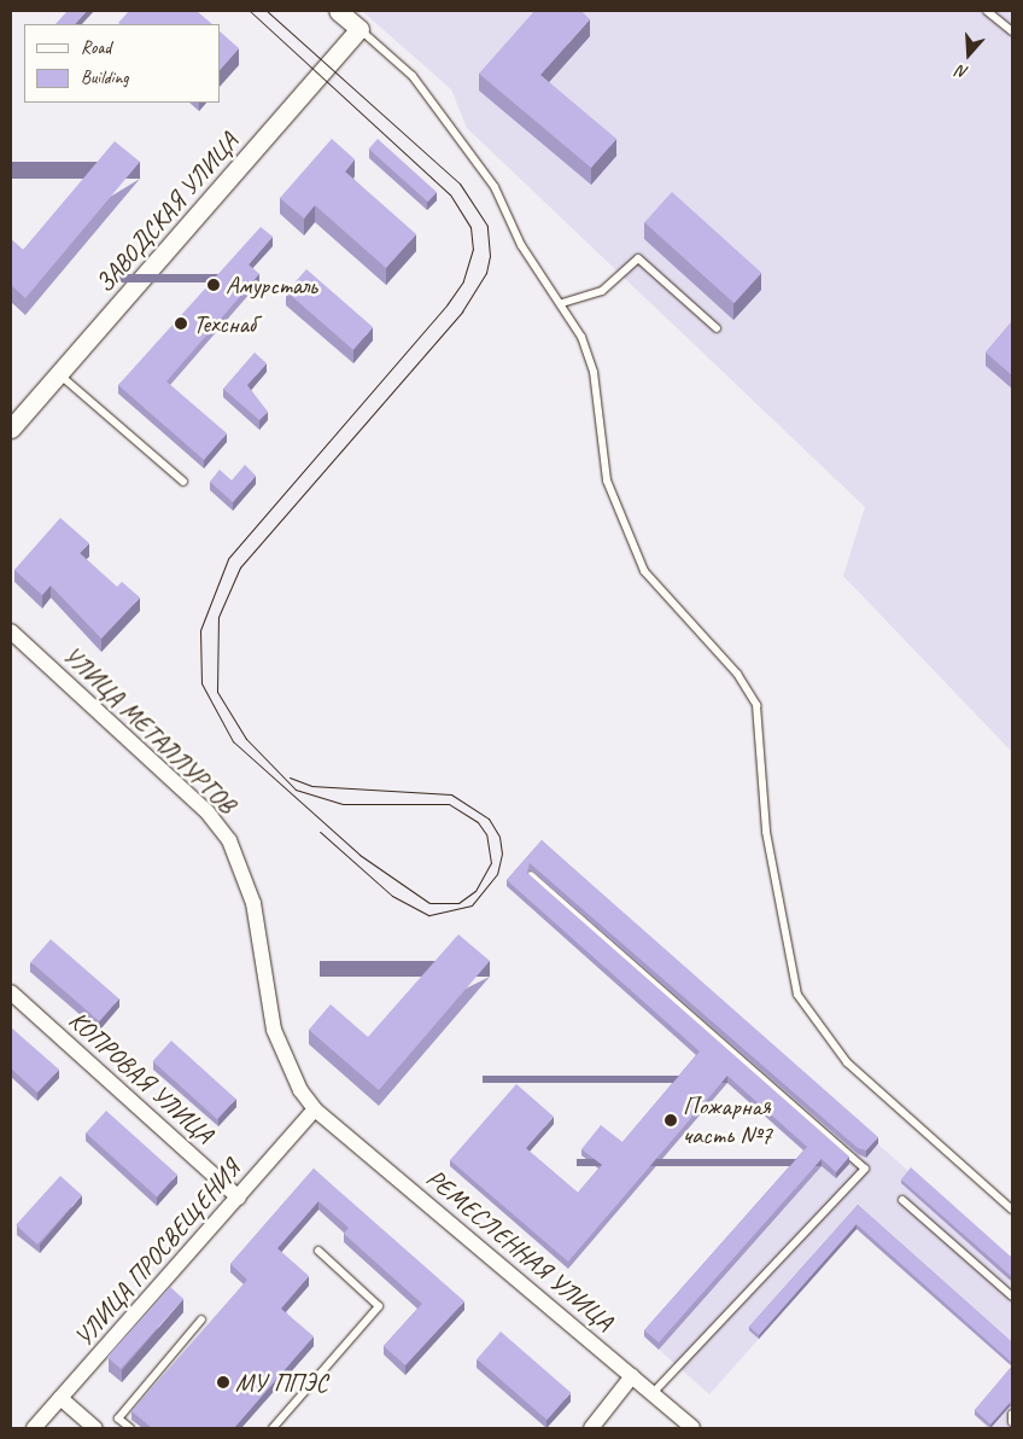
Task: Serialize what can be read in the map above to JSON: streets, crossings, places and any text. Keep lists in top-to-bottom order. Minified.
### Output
{"streets":{"street":["ЗАВОДСКАЯ УЛИЦА","УЛИЦА МЕТАЛЛУРГОВ","КОПРОВАЯ УЛИЦА","РЕМЕСЛЕННАЯ УЛИЦА","УЛИЦА ПРОСВЕЩЕНИЯ"]},"crossings":[["УЛИЦА МЕТАЛЛУРГОВ","РЕМЕСЛЕННАЯ УЛИЦА"],["УЛИЦА МЕТАЛЛУРГОВ","УЛИЦА ПРОСВЕЩЕНИЯ"],["КОПРОВАЯ УЛИЦА","УЛИЦА ПРОСВЕЩЕНИЯ"],["РЕМЕСЛЕННАЯ УЛИЦА","УЛИЦА ПРОСВЕЩЕНИЯ"]],"places":["Амурсталь","Техснаб","Пожарная часть №7","МУ ППЭС"],"legend":["Road","Building"],"north":"bottom"}
